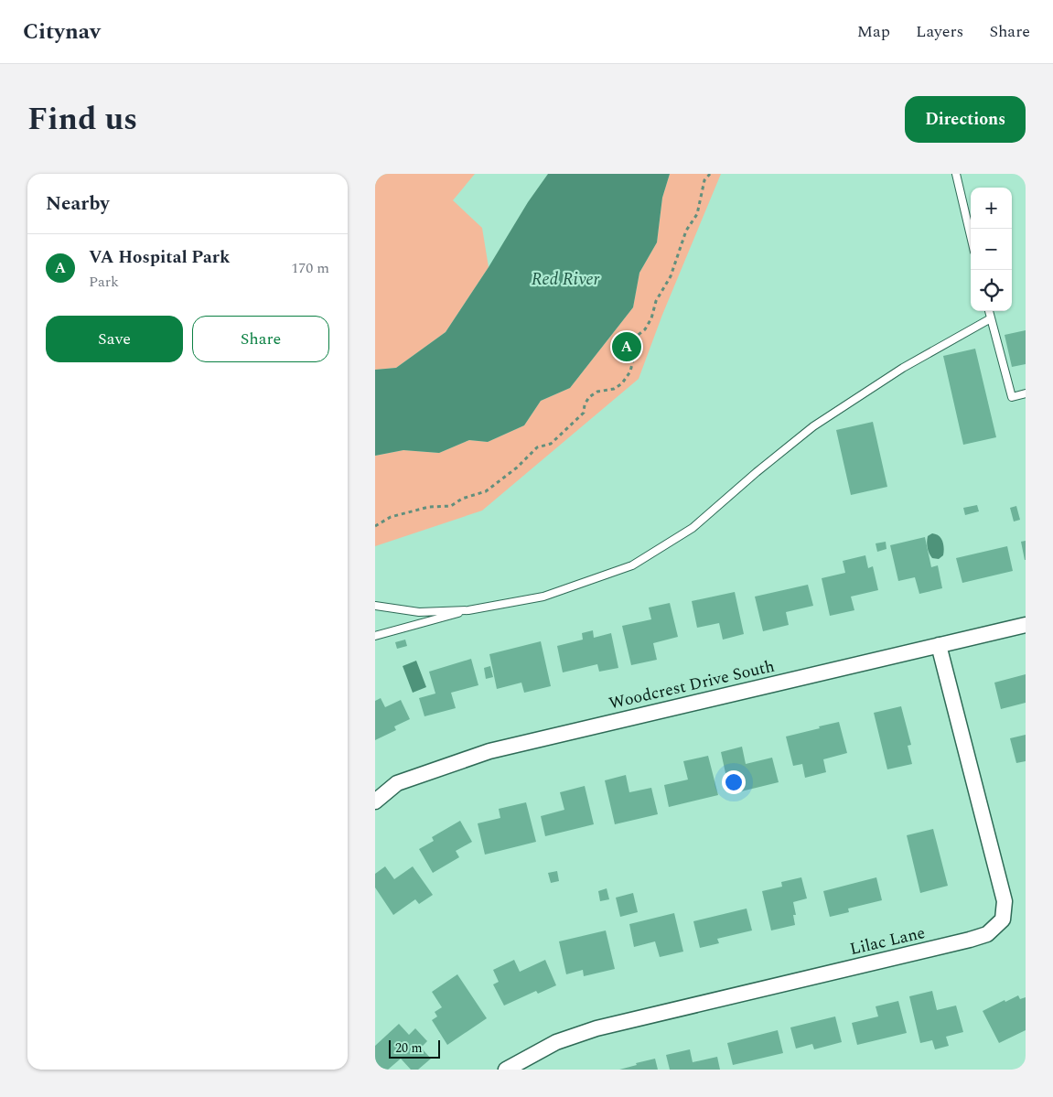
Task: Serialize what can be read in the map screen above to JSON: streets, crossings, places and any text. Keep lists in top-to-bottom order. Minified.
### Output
{"streets":{"street":["Woodcrest Drive South","Lilac Lane"]},"crossings":[["Woodcrest Drive South","Lilac Lane"]],"water":["Red River"],"scale_bar":"20 m","page":{"header":"Citynav","nav":["Map","Layers","Share"],"title":"Find us","buttons":["Directions",["Save","Share"]],"heading":"Nearby","map_buttons":["+","−"],"list":[{"mark":"A","name":"VA Hospital Park","note":"Park","value":"170 m"}],"pins":"A","scale":"20 m"}}
